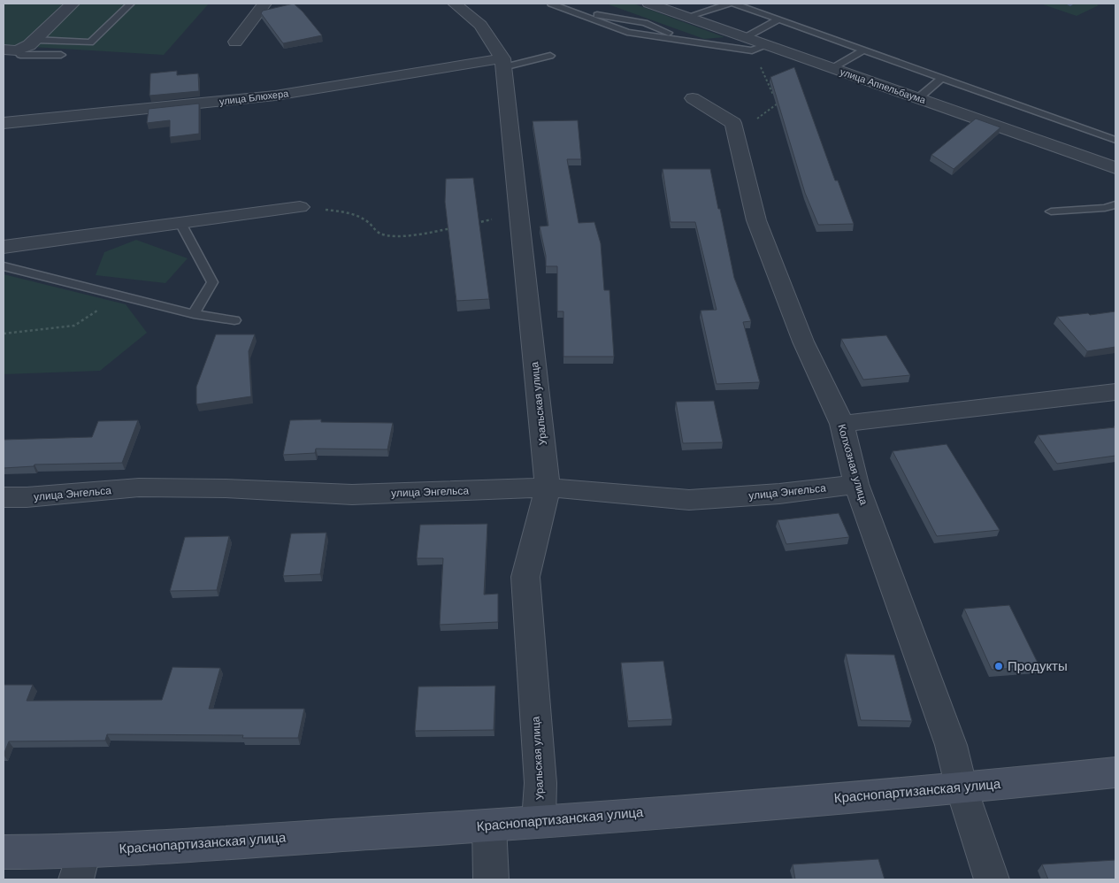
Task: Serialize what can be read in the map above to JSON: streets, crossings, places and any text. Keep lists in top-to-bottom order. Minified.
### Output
{"streets":{"main road":["Краснопартизанская улица"],"street":["улица Аппельбаума","улица Блюхера","Уральская улица","Колхозная улица","улица Энгельса"]},"crossings":[["улица Блюхера","Уральская улица"],["Уральская улица","улица Энгельса"],["Уральская улица","Краснопартизанская улица"],["Колхозная улица","улица Энгельса"],["Колхозная улица","Краснопартизанская улица"]],"places":["Продукты"]}
